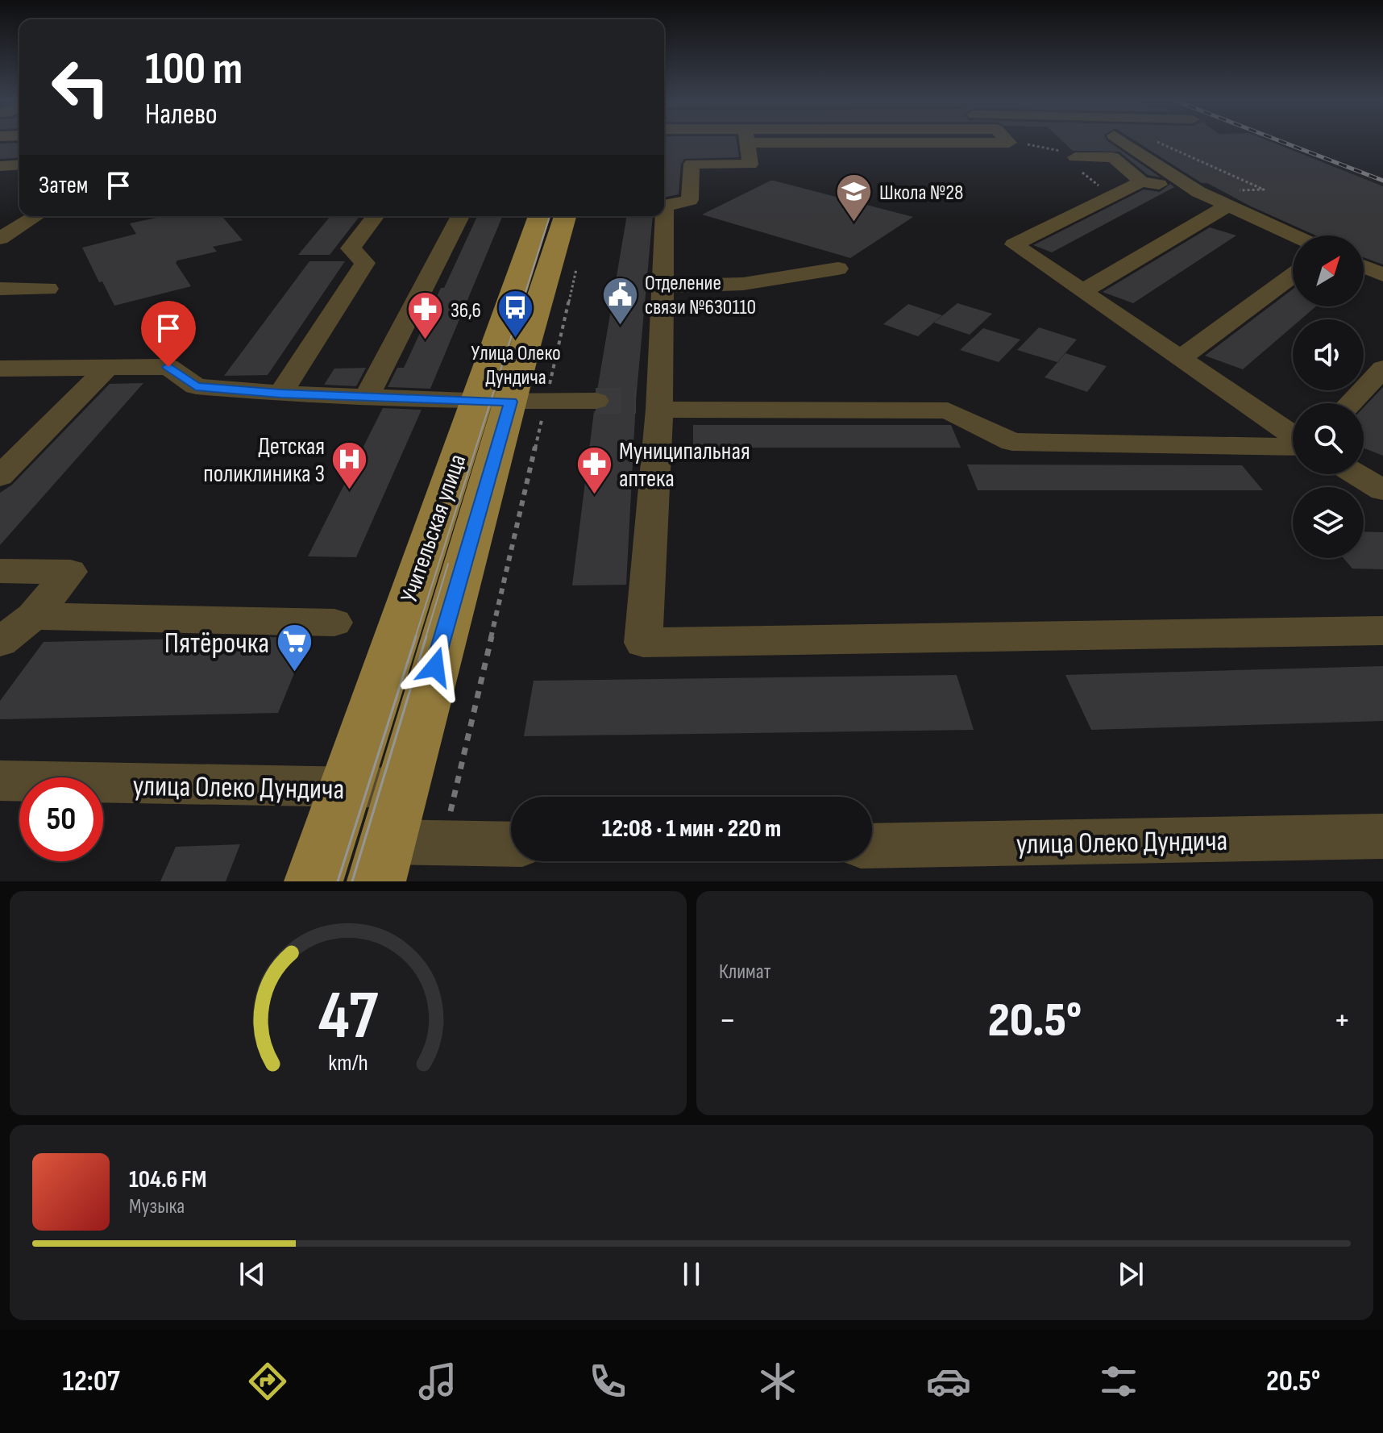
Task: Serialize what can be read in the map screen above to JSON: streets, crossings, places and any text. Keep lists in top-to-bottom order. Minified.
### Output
{"streets":{"main road":["Учительская улица"],"street":["улица Олеко Дундича"]},"crossings":[["Учительская улица","улица Олеко Дундича"]],"places":{"school or university":["Школа №28"],"public building":["Отделение связи №630110"],"bus stop":["Улица Олеко Дундича"],"pharmacy":["36,6","Муниципальная аптека"],"hospital":["Детская поликлиника 3"],"supermarket":["Пятёрочка"]},"north":"top right","page":{"turn":["100 m","Налево"],"then":"Затем","limit":"50","trip":"12:08 · 1 мин · 220 m","tile":"Климат","heat":["−","20.5°","+"],"song":["104.6 FM","Музыка"],"tabs":["12:07","20.5°"],"gauge":["47","km/h"]}}
